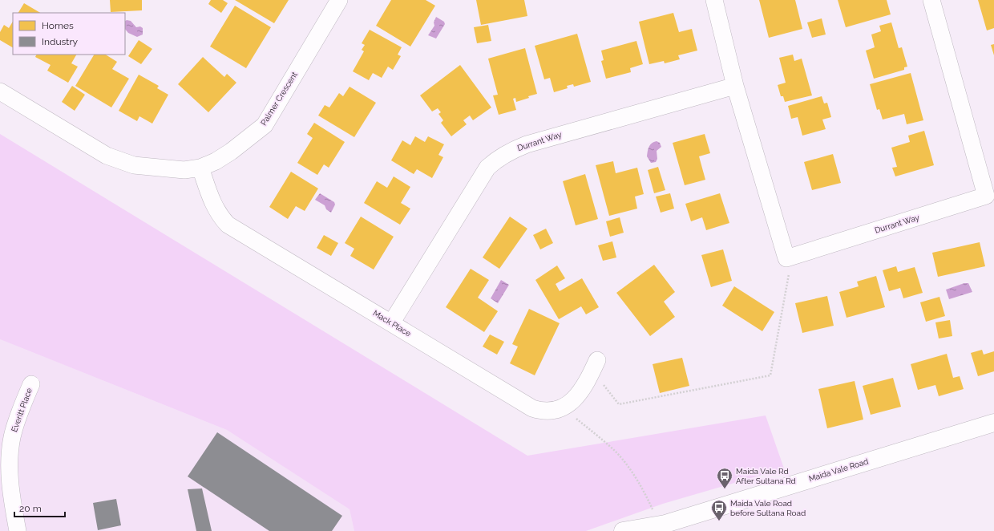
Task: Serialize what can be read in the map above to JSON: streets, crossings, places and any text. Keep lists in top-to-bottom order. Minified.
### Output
{"streets":{"main road":["Maida Vale Road"],"street":["Palmer Crescent","Durrant Way","Mack Place","Everitt Place"]},"crossings":[["Palmer Crescent","Mack Place"],["Durrant Way","Mack Place"]],"places":{"bus stop":["Maida Vale Rd After Sultana Rd","Maida Vale Road before Sultana Road"]},"legend":["Homes","Industry"],"scale_bar":"20 m"}
